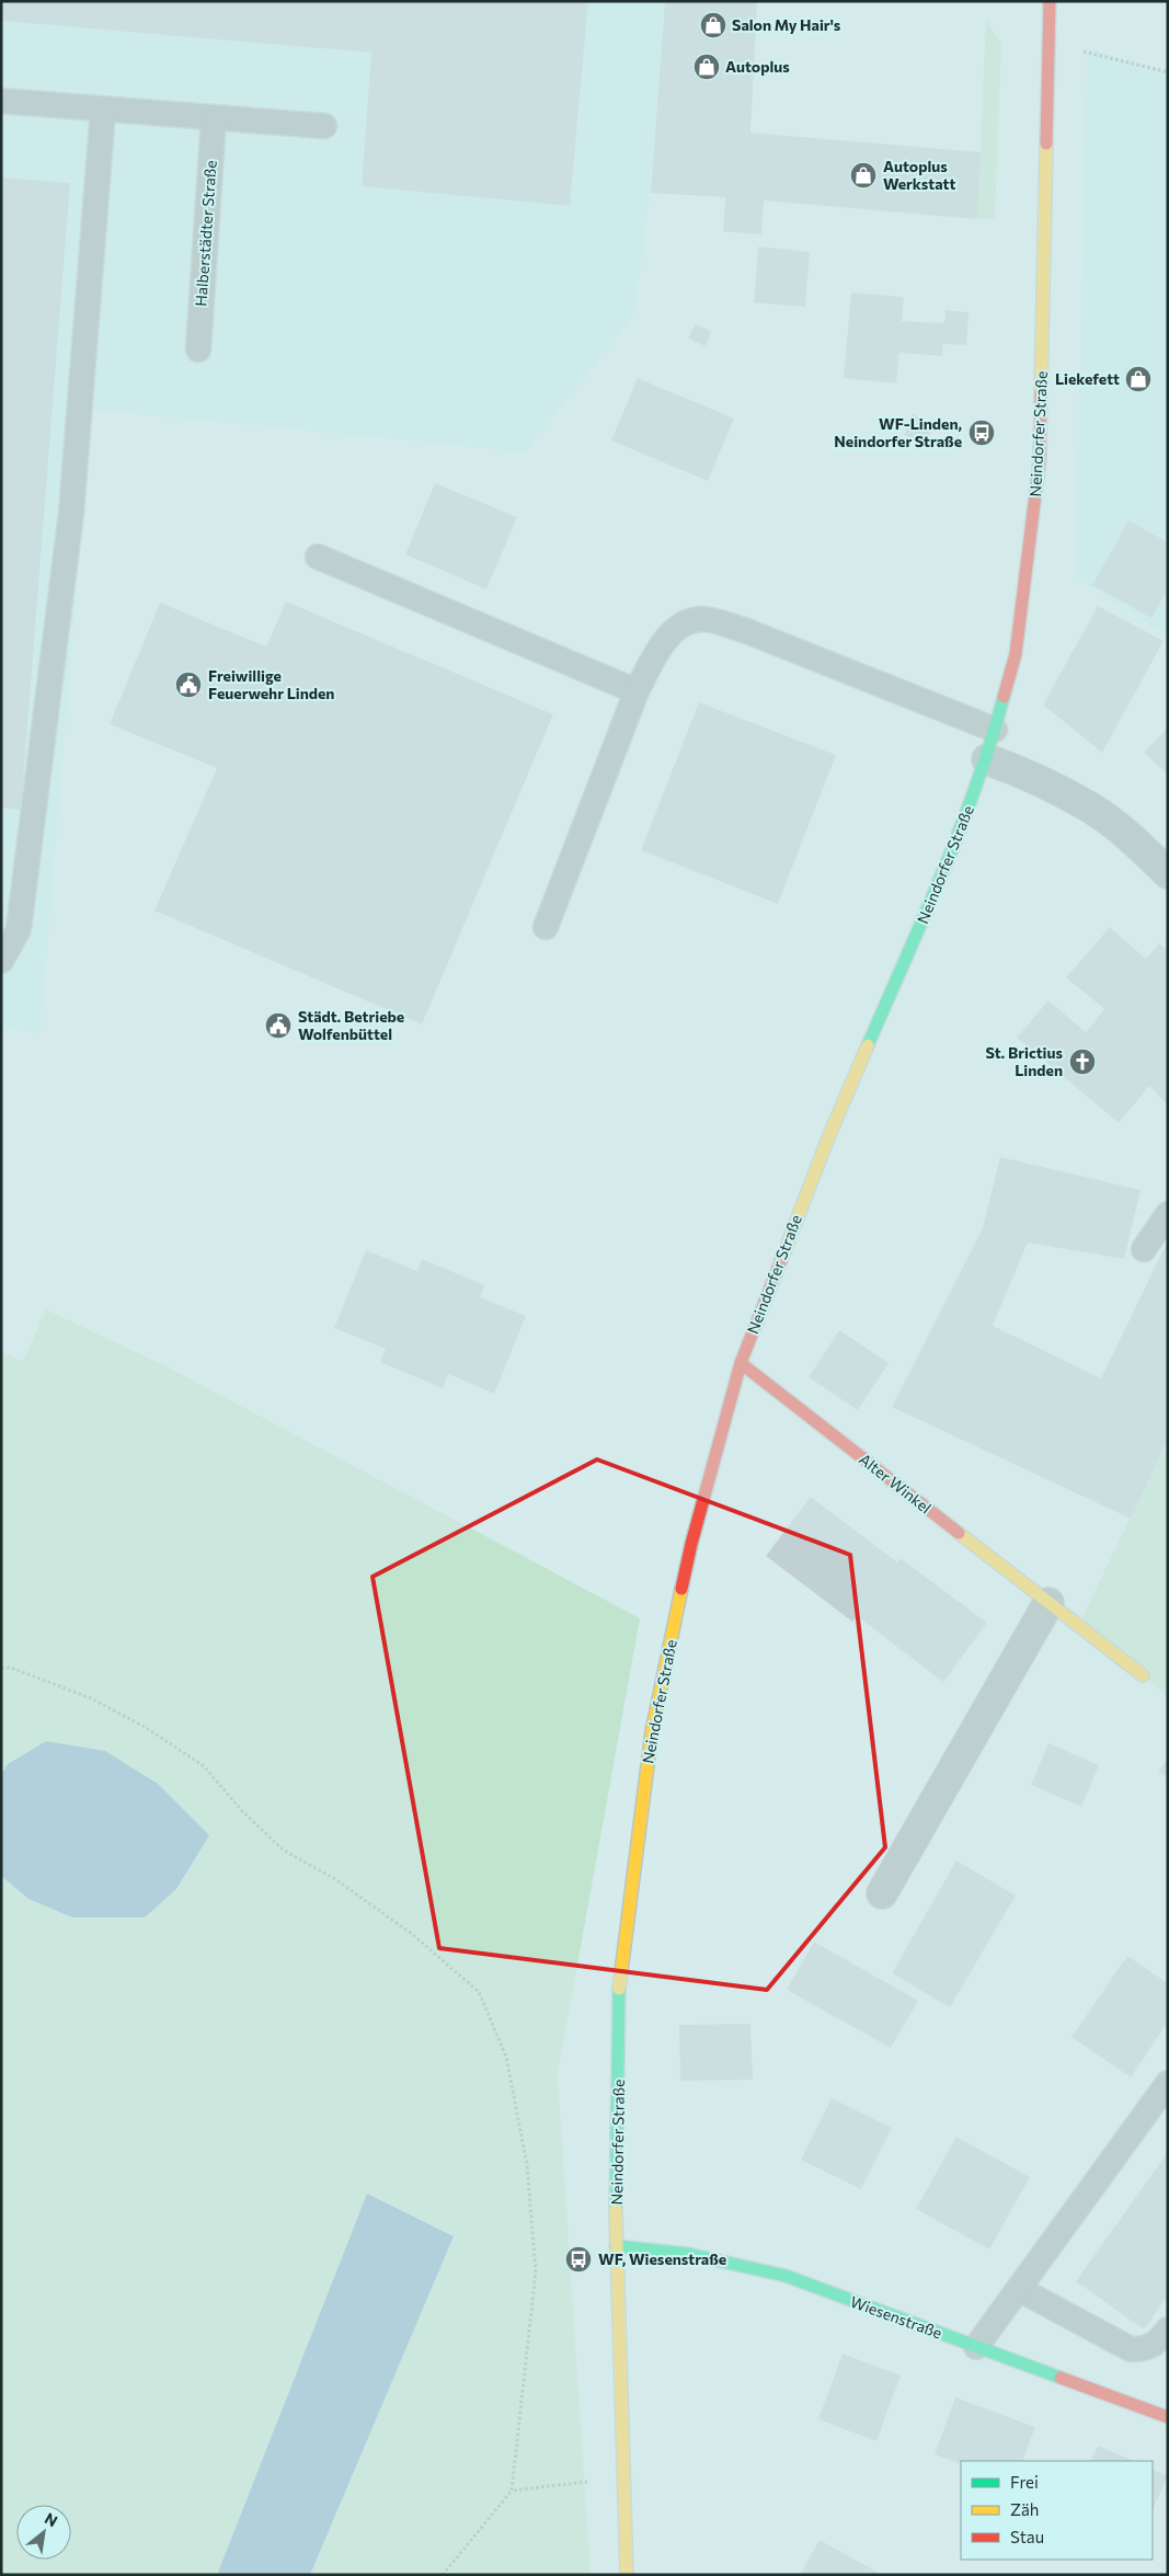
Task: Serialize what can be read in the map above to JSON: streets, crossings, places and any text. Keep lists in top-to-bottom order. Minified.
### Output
{"streets":{"street":["Neindorfer Straße","Alter Winkel","Wiesenstraße"],"lane":["Halberstädter Straße"]},"crossings":[["Neindorfer Straße","Alter Winkel"],["Neindorfer Straße","Wiesenstraße"]],"places":{"shop":["Salon My Hair's","Autoplus","Autoplus Werkstatt","Liekefett"],"bus stop":["WF-Linden, Neindorfer Straße","WF, Wiesenstraße"],"public building":["Freiwillige Feuerwehr Linden","Städt. Betriebe Wolfenbüttel"],"church":["St. Brictius Linden"]},"legend":["Frei","Zäh","Stau"],"north":"top right"}
